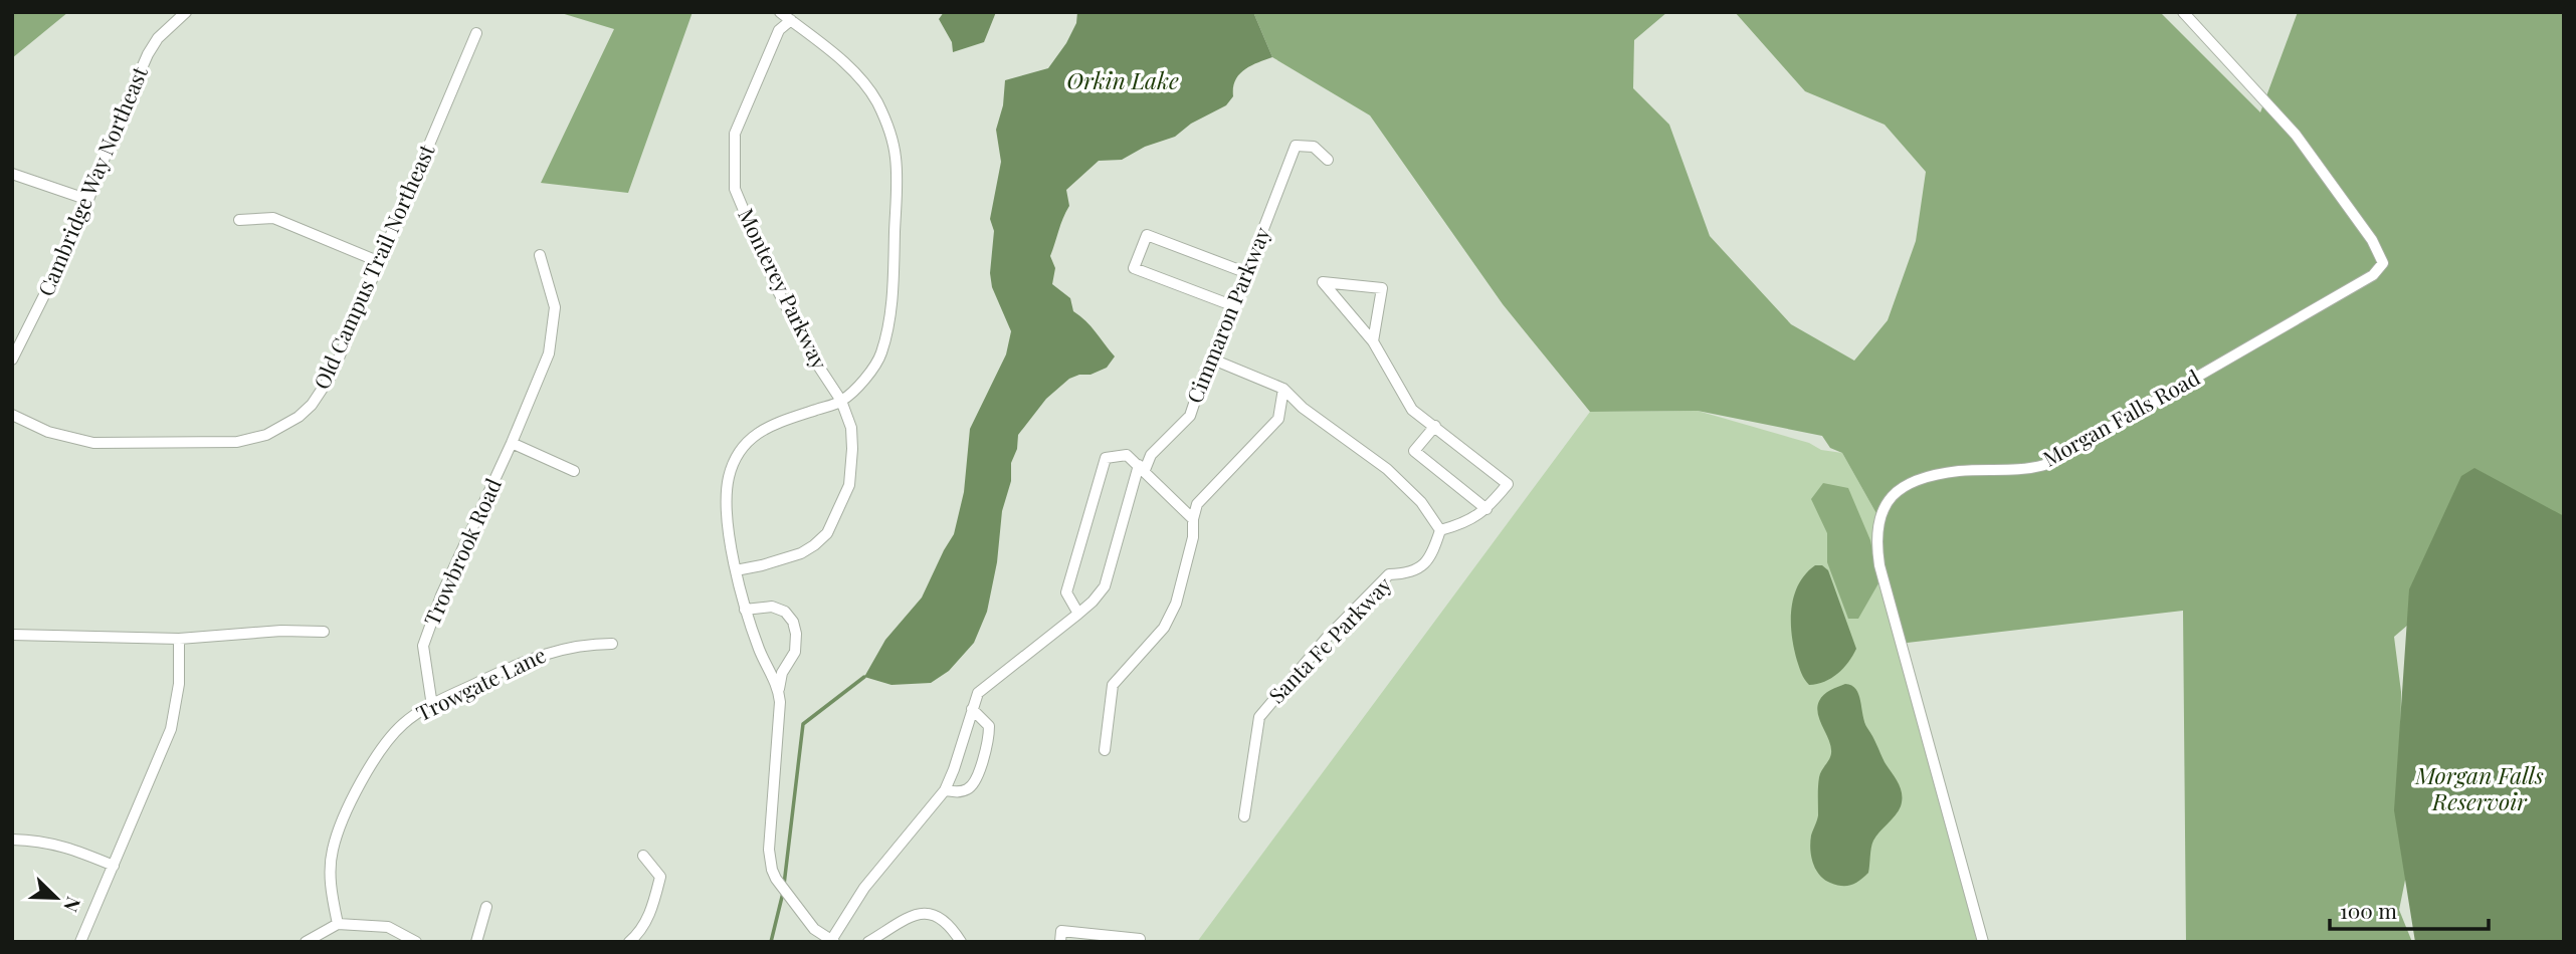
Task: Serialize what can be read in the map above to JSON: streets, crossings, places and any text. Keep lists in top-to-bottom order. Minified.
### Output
{"streets":{"street":["Cambridge Way Northeast","Old Campus Trail Northeast","Monterey Parkway","Cimmaron Parkway","Morgan Falls Road","Trowbrook Road","Santa Fe Parkway","Trowgate Lane"]},"crossings":[["Trowbrook Road","Trowgate Lane"]],"water":["Orkin Lake","Morgan Falls Reservoir"],"scale_bar":"100 m","north":"bottom right"}
